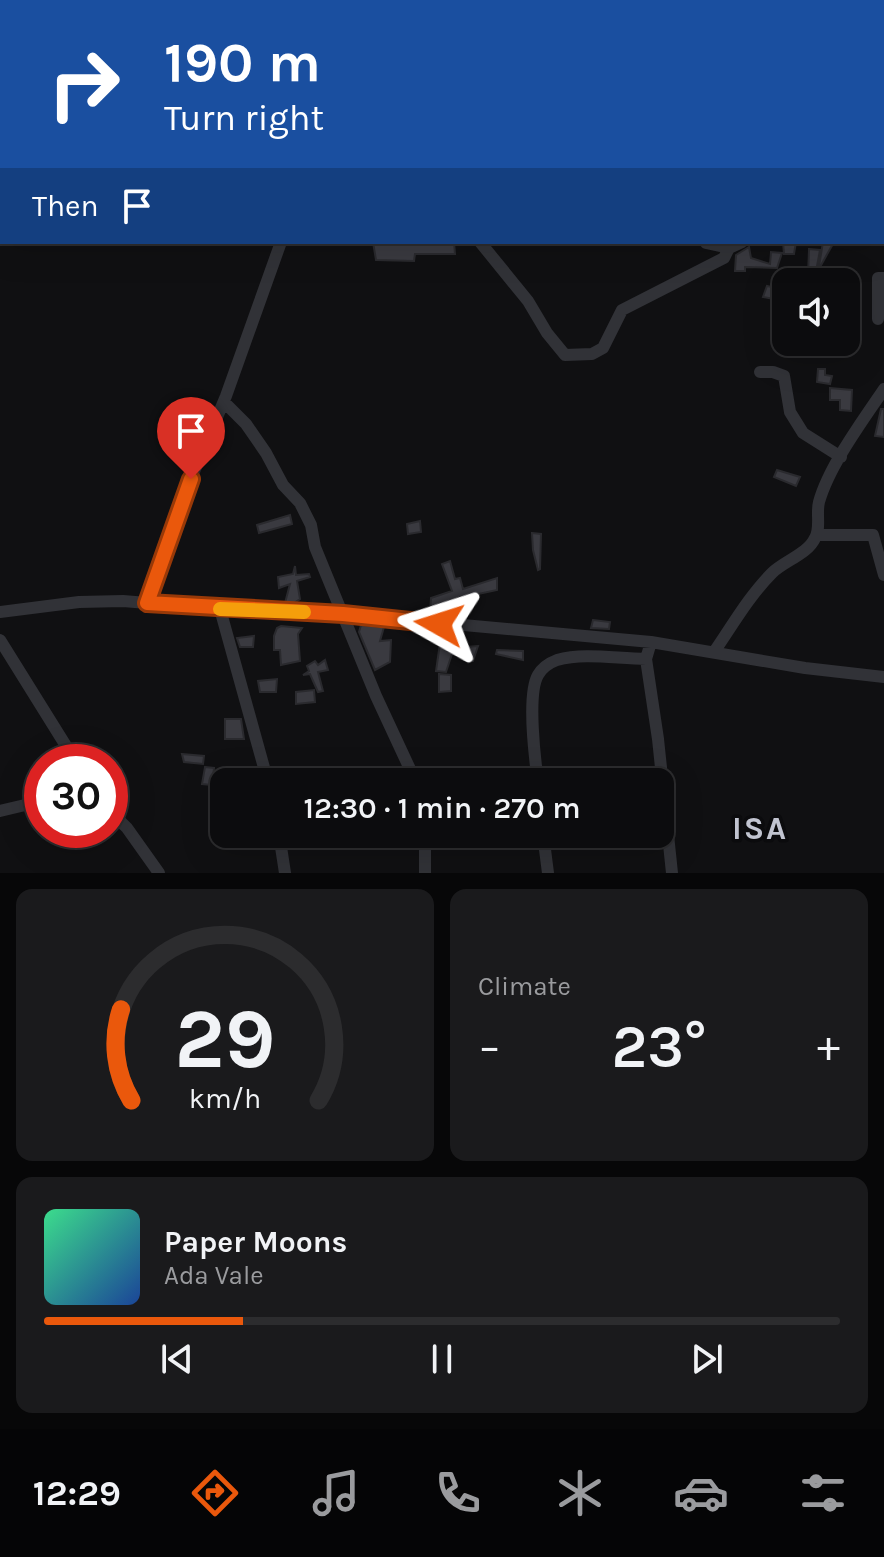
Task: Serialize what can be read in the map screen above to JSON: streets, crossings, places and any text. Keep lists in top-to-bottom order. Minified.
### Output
{"districts":["ISA"],"page":{"turn":["190 m","Turn right"],"then":"Then","limit":"30","trip":"12:30 · 1 min · 270 m","tile":"Climate","heat":["−","23°","+"],"song":["Paper Moons","Ada Vale"],"tabs":"12:29","gauge":["29","km/h"]}}
